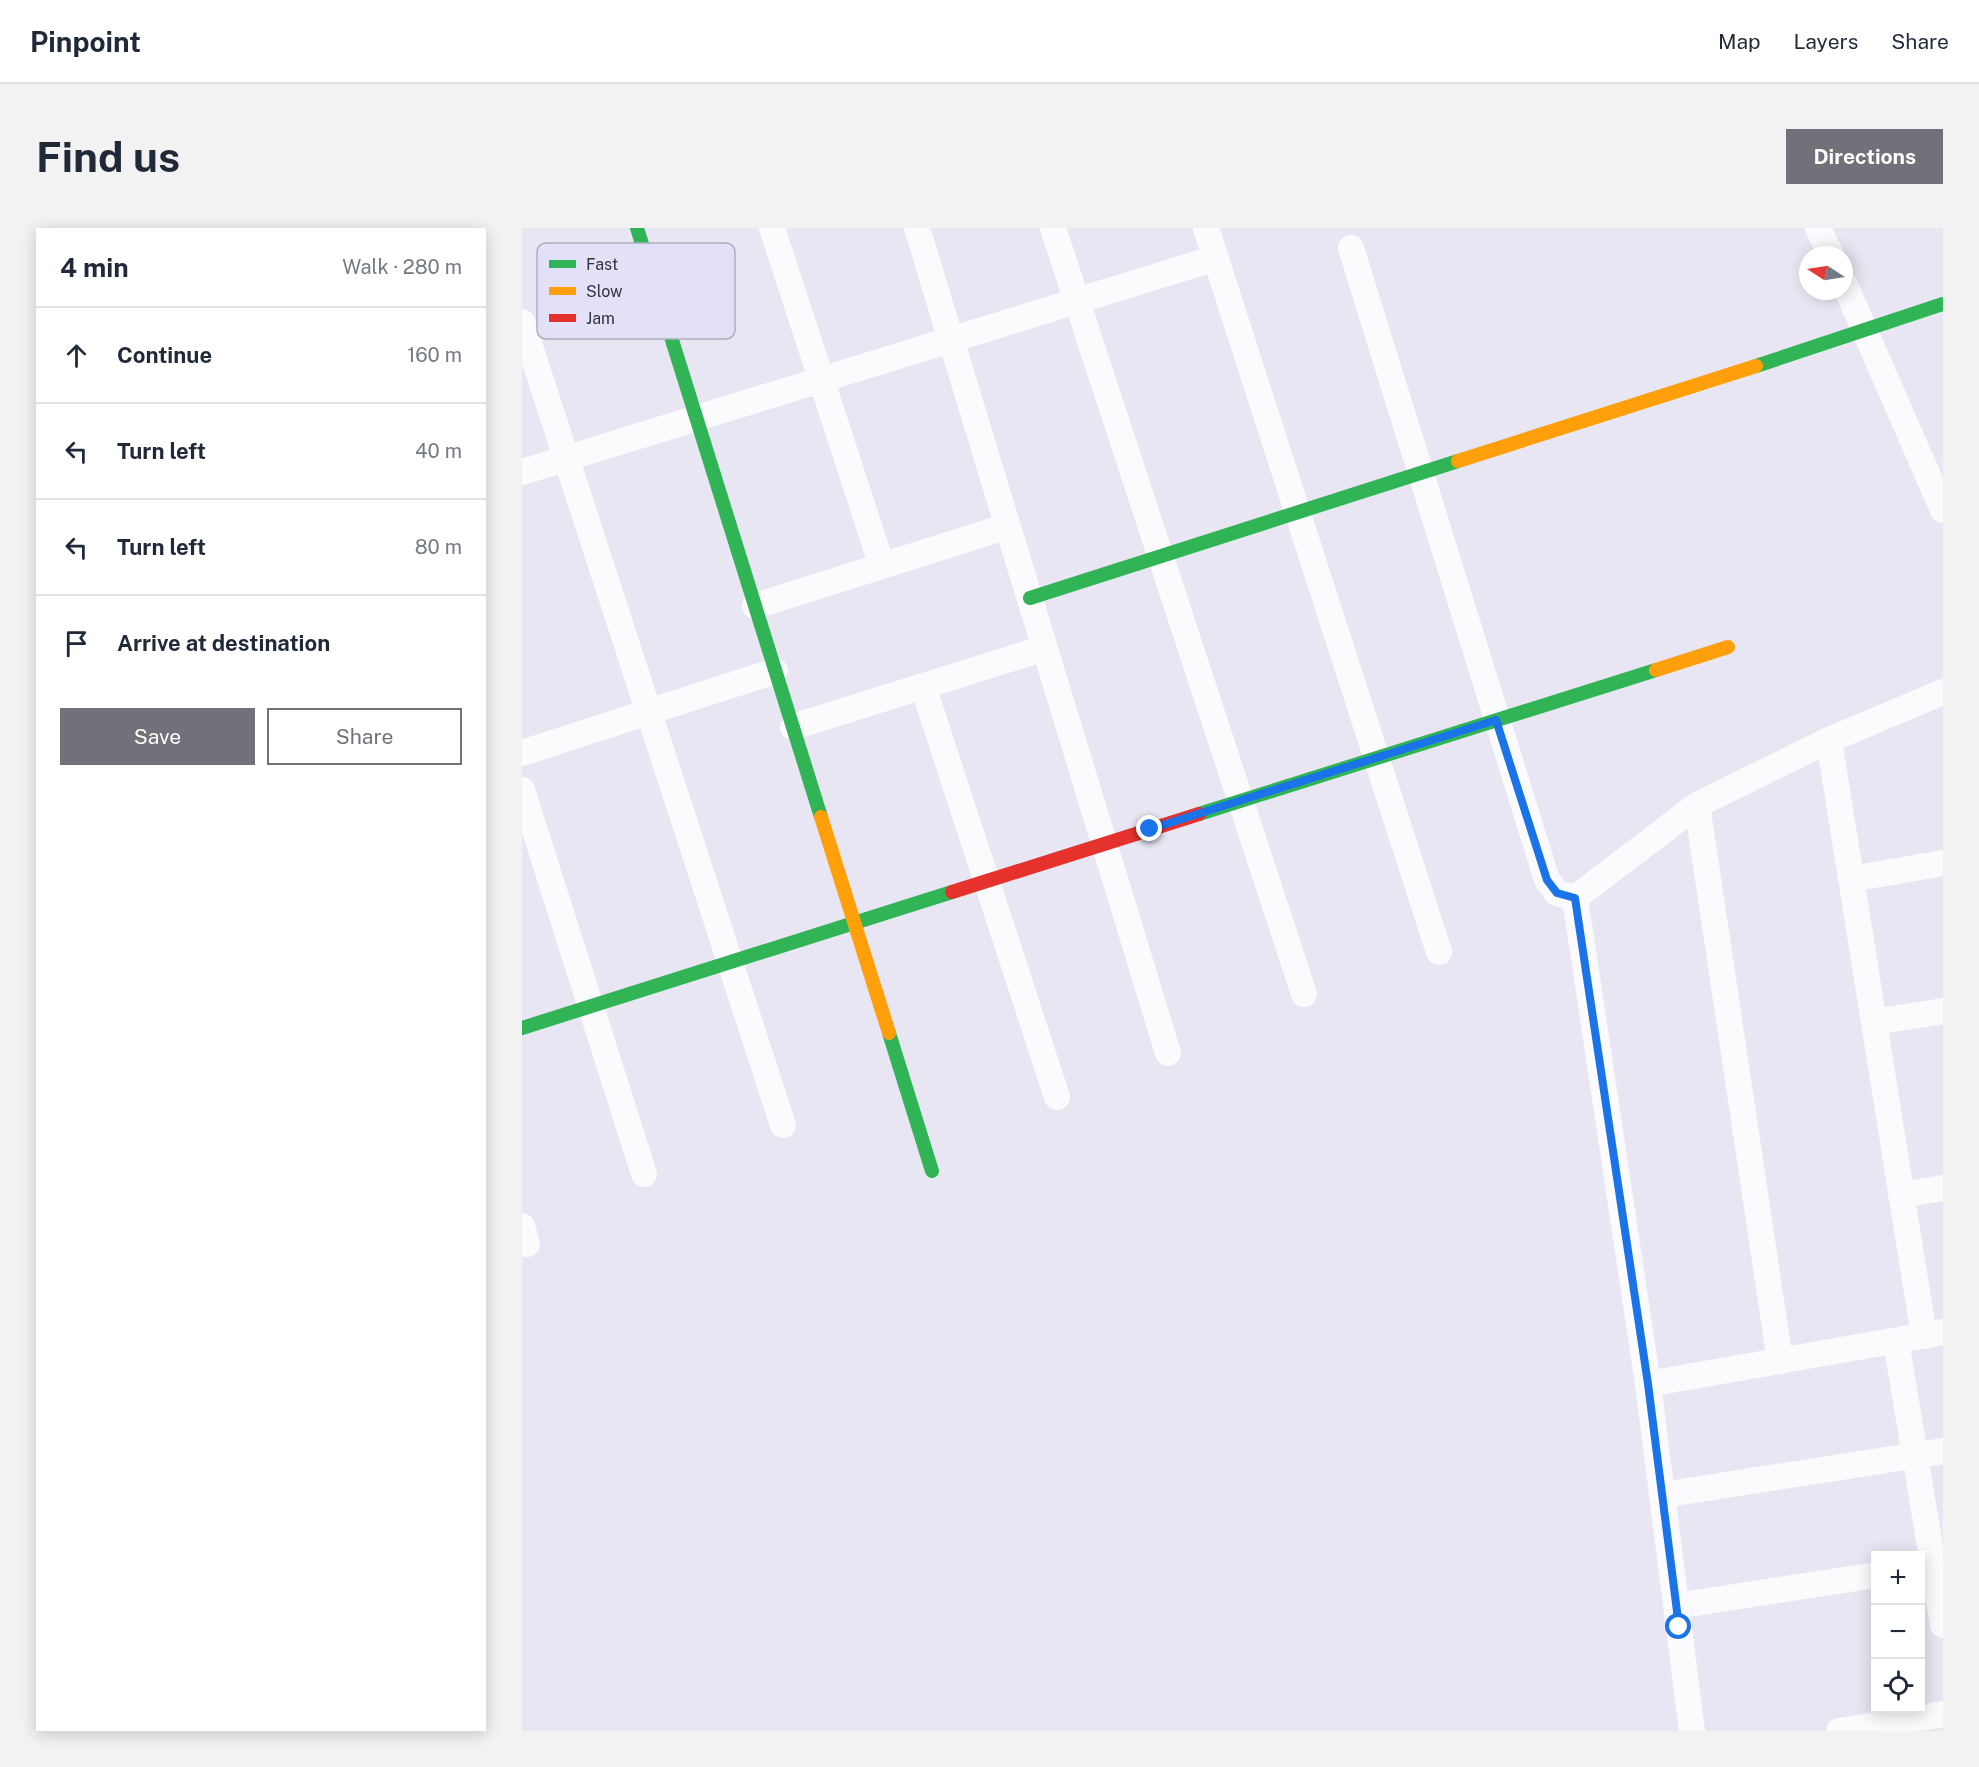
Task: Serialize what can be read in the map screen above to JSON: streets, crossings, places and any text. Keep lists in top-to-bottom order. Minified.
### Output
{"legend":["Fast","Slow","Jam"],"north":"left","page":{"header":"Pinpoint","nav":["Map","Layers","Share"],"buttons":["Directions",["Save","Share"]],"title":"Find us","heading":["4 min","Walk · 280 m"],"list":[["Continue","160 m"],["Turn left","40 m"],["Turn left","80 m"],"Arrive at destination"],"map_buttons":["+","−"]}}
